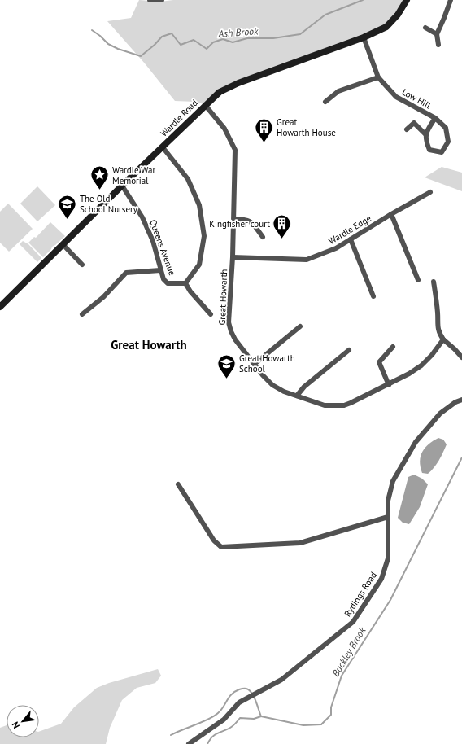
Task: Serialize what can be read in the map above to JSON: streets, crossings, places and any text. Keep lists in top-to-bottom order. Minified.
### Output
{"streets":{"street":["Low Hill","Wardle Road","Wardle Edge","Queens Avenue","Great Howarth","Rydings Road"]},"crossings":[["Low Hill","Wardle Road"],["Wardle Road","Queens Avenue"],["Wardle Road","Great Howarth"],["Wardle Edge","Great Howarth"]],"districts":["Great Howarth"],"water":["Ash Brook","Buckley Brook"],"places":{"building":["Great Howarth House","Kingfisher court"],"place":["Wardle War Memorial"],"school or university":["The Old School Nursery","Great Howarth School"]},"north":"bottom left"}
